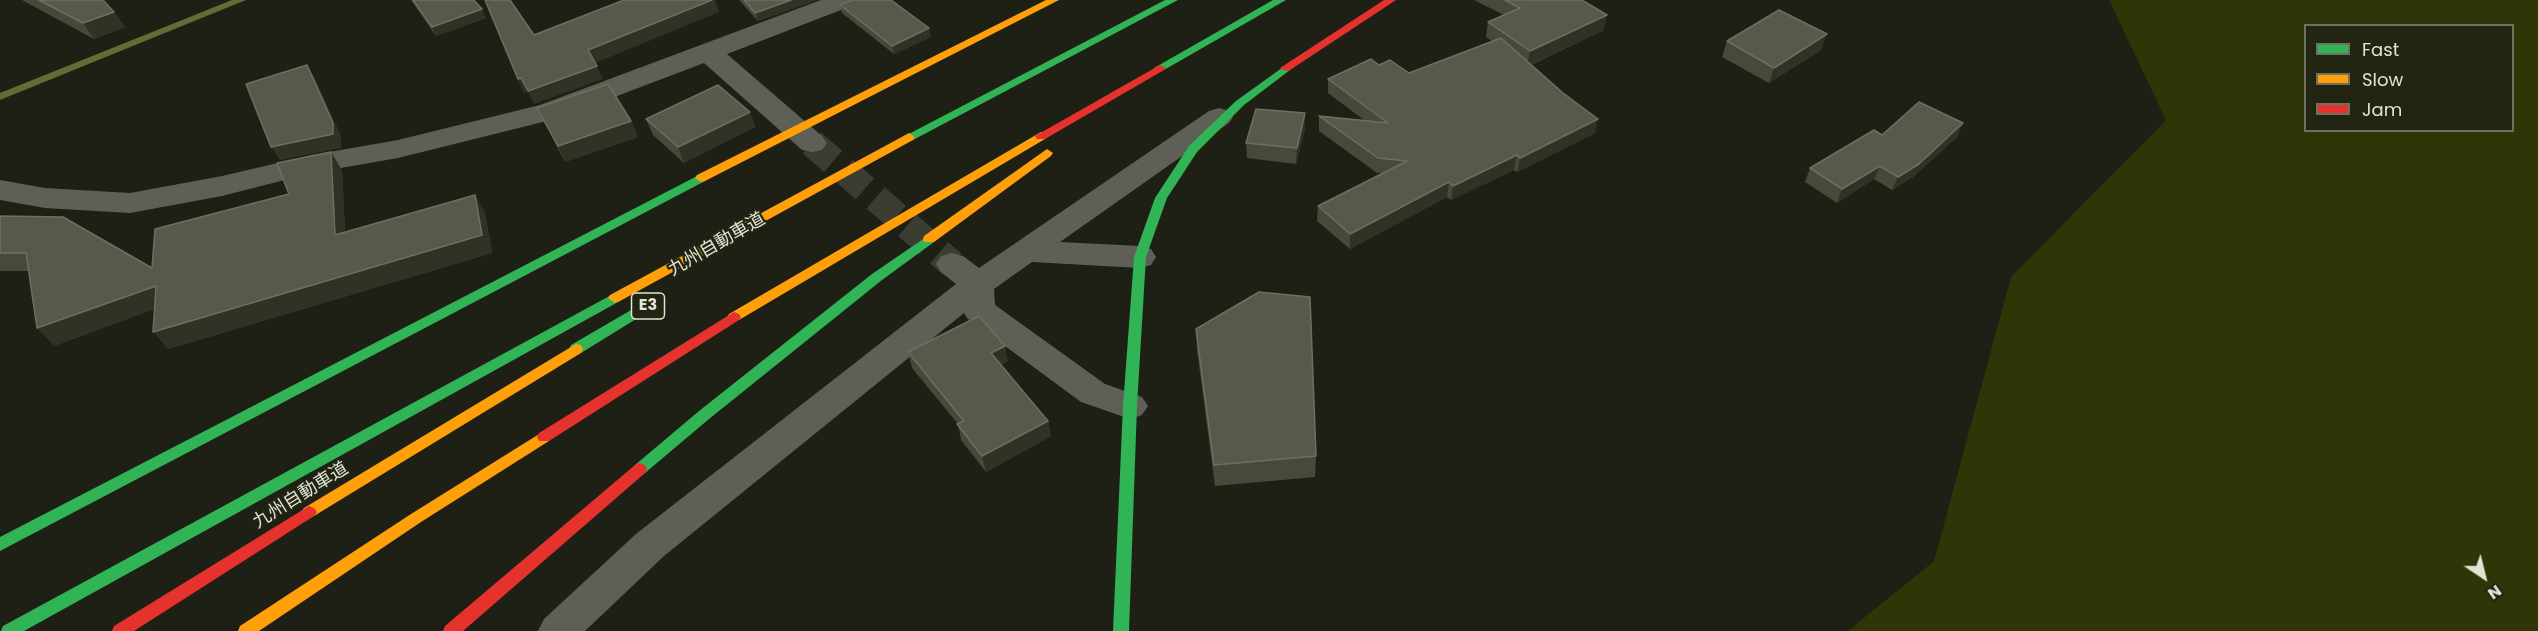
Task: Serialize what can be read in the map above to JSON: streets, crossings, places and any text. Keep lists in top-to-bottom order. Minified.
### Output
{"streets":{"main road":["九州自動車道","E3"]},"legend":["Fast","Slow","Jam"],"north":"bottom right"}
